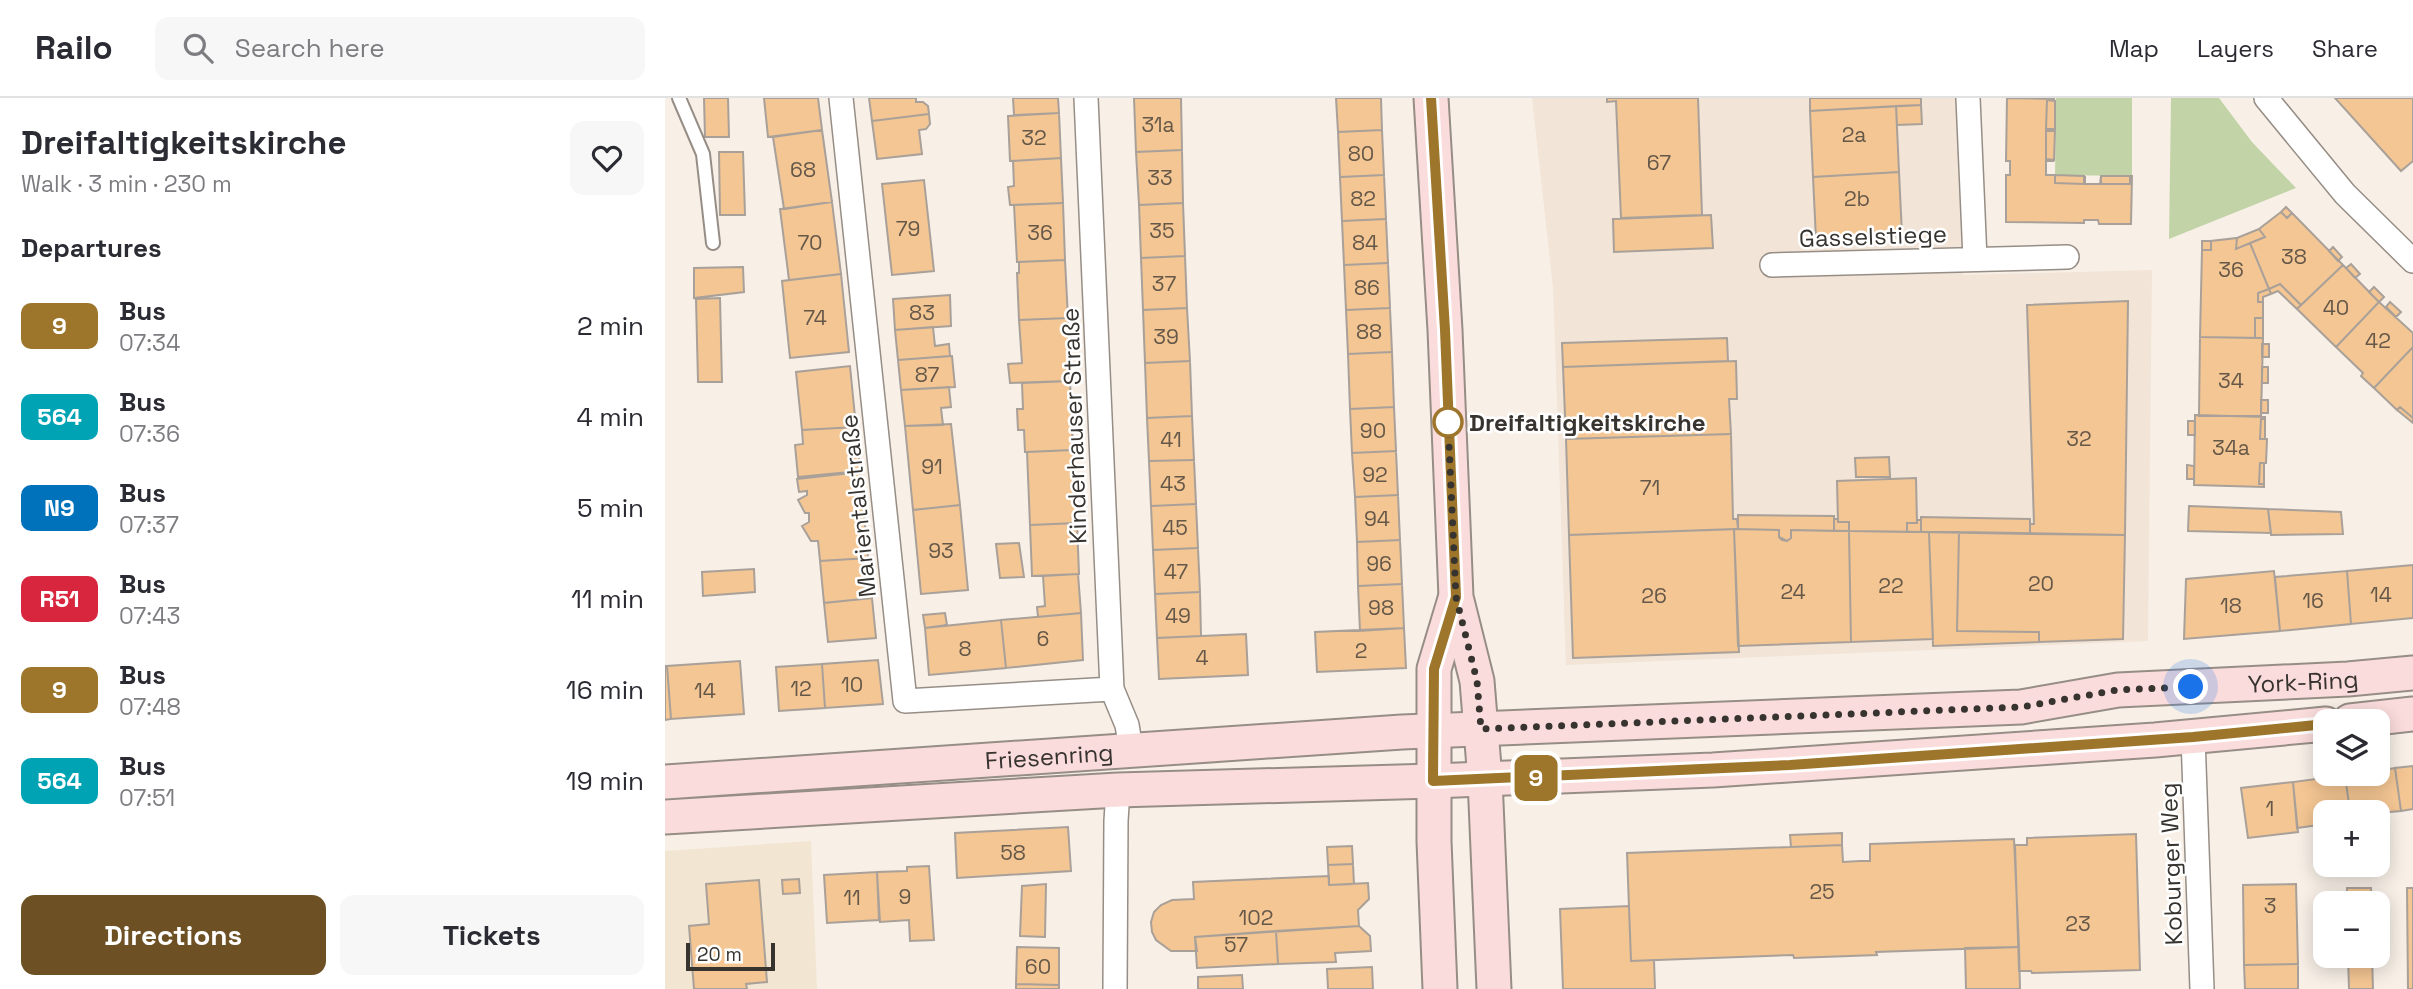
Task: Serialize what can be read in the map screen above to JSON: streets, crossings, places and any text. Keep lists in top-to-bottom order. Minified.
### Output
{"streets":{"main road":["York-Ring","Friesenring"],"street":["Gasselstiege","Kinderhauser Straße","Marientalstraße","Koburger Weg"]},"crossings":[["Kinderhauser Straße","Marientalstraße"],["Kinderhauser Straße","Friesenring"],["York-Ring","Friesenring"],["York-Ring","Koburger Weg"]],"places":["Dreifaltigkeitskirche"],"lines":["bus line 9"],"house_numbers":["31a","2a","32","80","67","68","33","82","2b","79","35","36","70","84","38","36","37","86","40","83","74","88","39","42","87","34","90","32","41","34a","91","92","43","71","94","45","93","96","47","20","22","24","14","26","16","18","98","49","6","8","2","4","10","12","14","1","58","25","9","11","3","102","23","57","60"],"scale_bar":"20 m","page":{"header":"Railo","search":"Search here","nav":["Map","Layers","Share"],"heading":[["Dreifaltigkeitskirche","Walk · 3 min · 230 m"],"Departures"],"on_map":"9","list":[{"mark":"9","name":"Bus","note":"07:34","value":"2 min"},{"mark":"564","name":"Bus","note":"07:36","value":"4 min"},{"mark":"N9","name":"Bus","note":"07:37","value":"5 min"},{"mark":"R51","name":"Bus","note":"07:43","value":"11 min"},{"mark":"9","name":"Bus","note":"07:48","value":"16 min"},{"mark":"564","name":"Bus","note":"07:51","value":"19 min"}],"map_buttons":["+","−"],"buttons":["Directions","Tickets"],"scale":"20 m"}}
